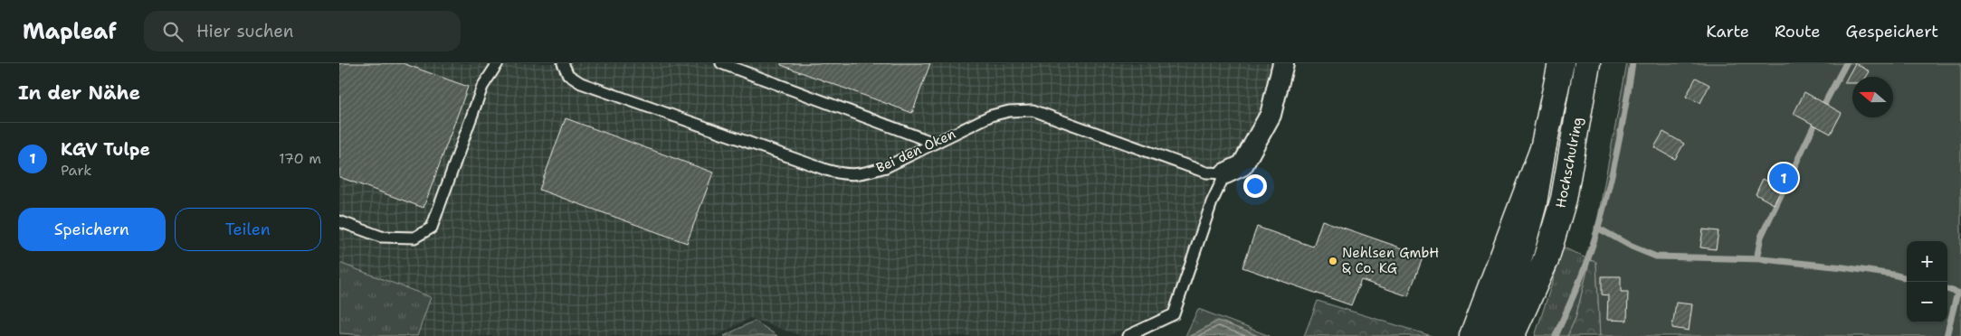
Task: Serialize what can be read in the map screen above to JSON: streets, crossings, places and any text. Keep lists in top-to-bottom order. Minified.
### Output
{"streets":{"main road":["Hochschulring"],"lane":["Bei den Oken"]},"places":["Nehlsen GmbH & Co. KG"],"north":"left","page":{"header":"Mapleaf","search":"Hier suchen","nav":["Karte","Route","Gespeichert"],"heading":"In der Nähe","list":[{"mark":"1","name":"KGV Tulpe","note":"Park","value":"170 m"}],"pins":"1","buttons":["Speichern","Teilen"],"map_buttons":["+","−"]}}
